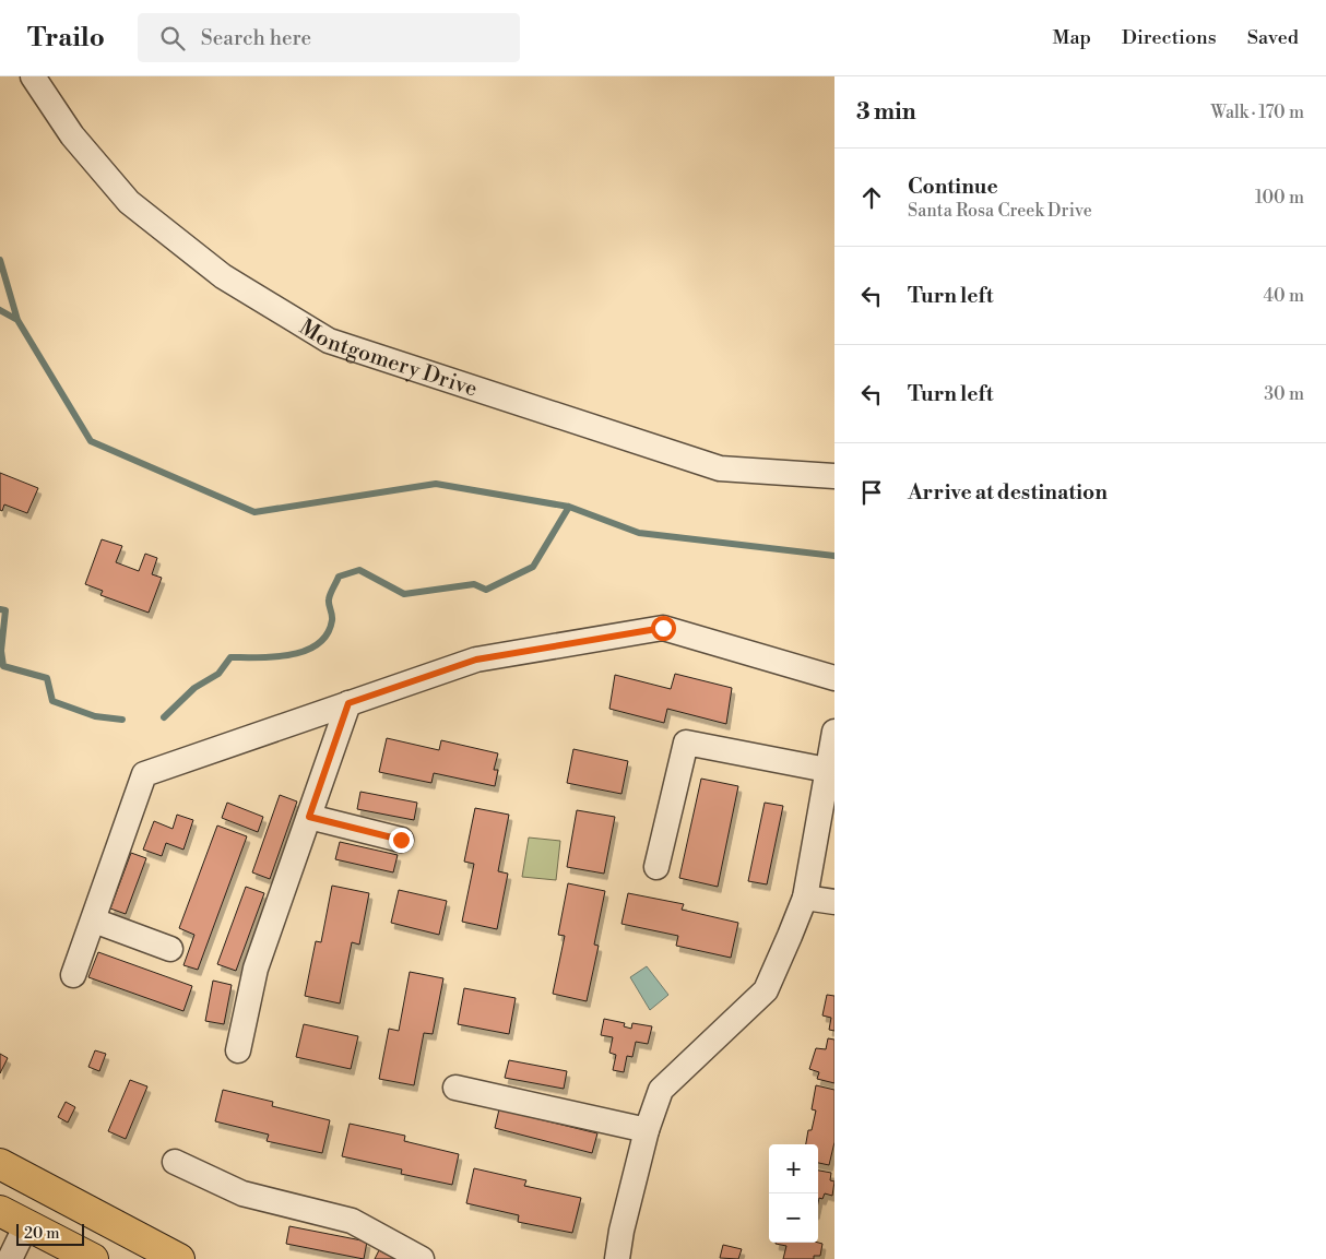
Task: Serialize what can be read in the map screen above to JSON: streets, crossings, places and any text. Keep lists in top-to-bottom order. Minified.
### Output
{"streets":{"street":["Montgomery Drive"]},"scale_bar":"20 m","page":{"header":"Trailo","search":"Search here","nav":["Map","Directions","Saved"],"heading":["3 min","Walk · 170 m"],"list":[["Continue","Santa Rosa Creek Drive","100 m"],["Turn left","40 m"],["Turn left","30 m"],"Arrive at destination"],"map_buttons":["+","−"],"scale":"20 m"}}
